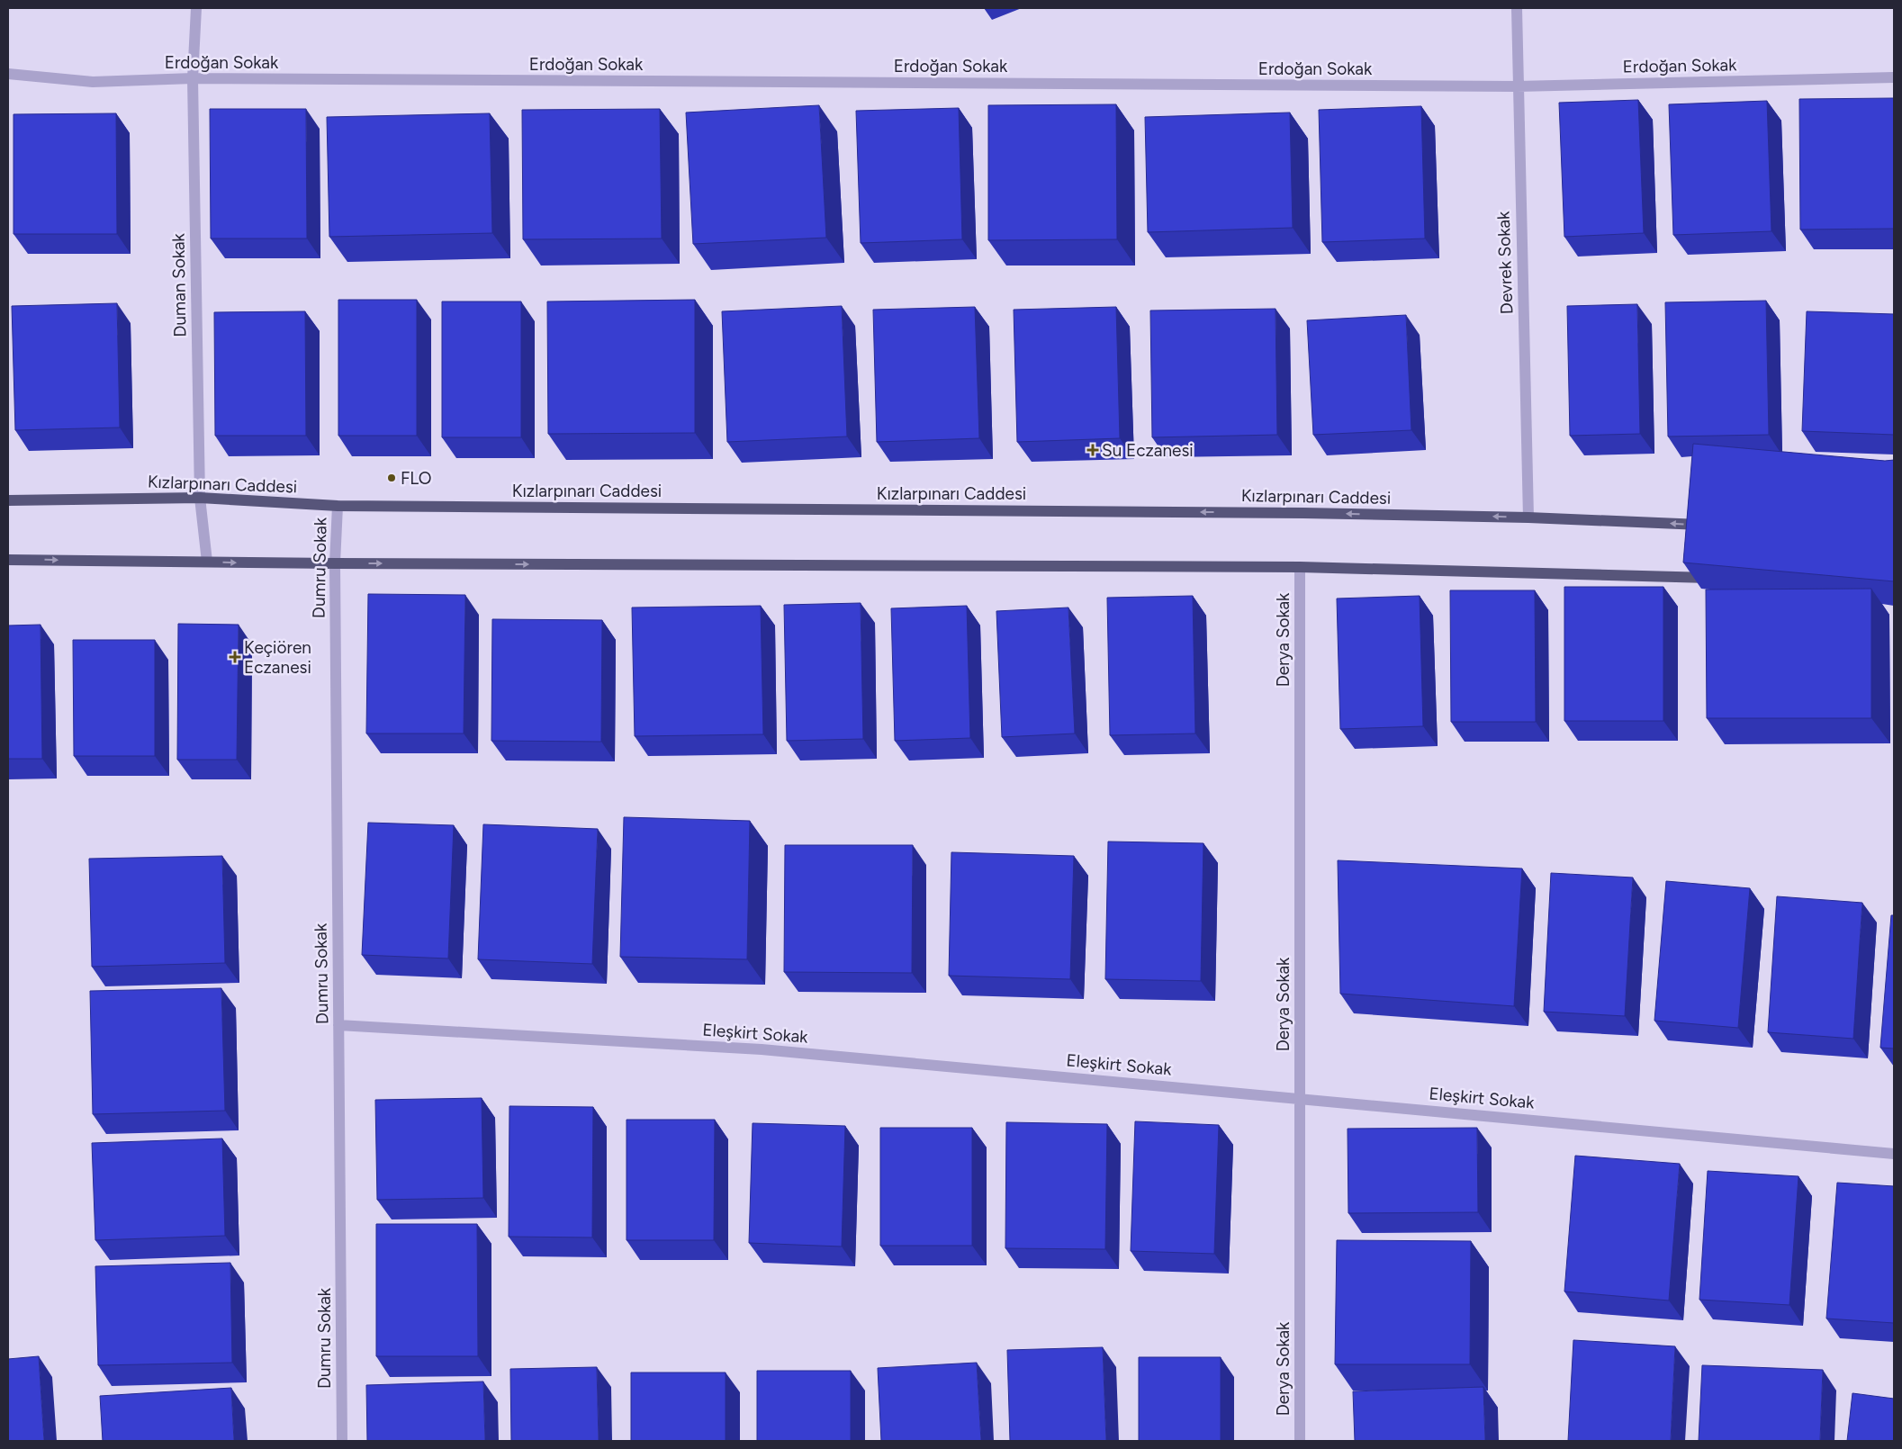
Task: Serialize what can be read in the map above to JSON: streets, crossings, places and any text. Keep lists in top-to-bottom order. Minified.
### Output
{"streets":{"main road":["Kızlarpınarı Caddesi"],"street":["Erdoğan Sokak","Devrek Sokak","Duman Sokak","Dumru Sokak","Derya Sokak","Eleşkirt Sokak"]},"crossings":[["Erdoğan Sokak","Devrek Sokak"],["Erdoğan Sokak","Duman Sokak"],["Devrek Sokak","Kızlarpınarı Caddesi"],["Duman Sokak","Kızlarpınarı Caddesi"],["Kızlarpınarı Caddesi","Dumru Sokak"],["Dumru Sokak","Eleşkirt Sokak"],["Derya Sokak","Eleşkirt Sokak"]],"places":{"health":["Su Eczanesi","Keçiören Eczanesi"],"other":["FLO"]}}
